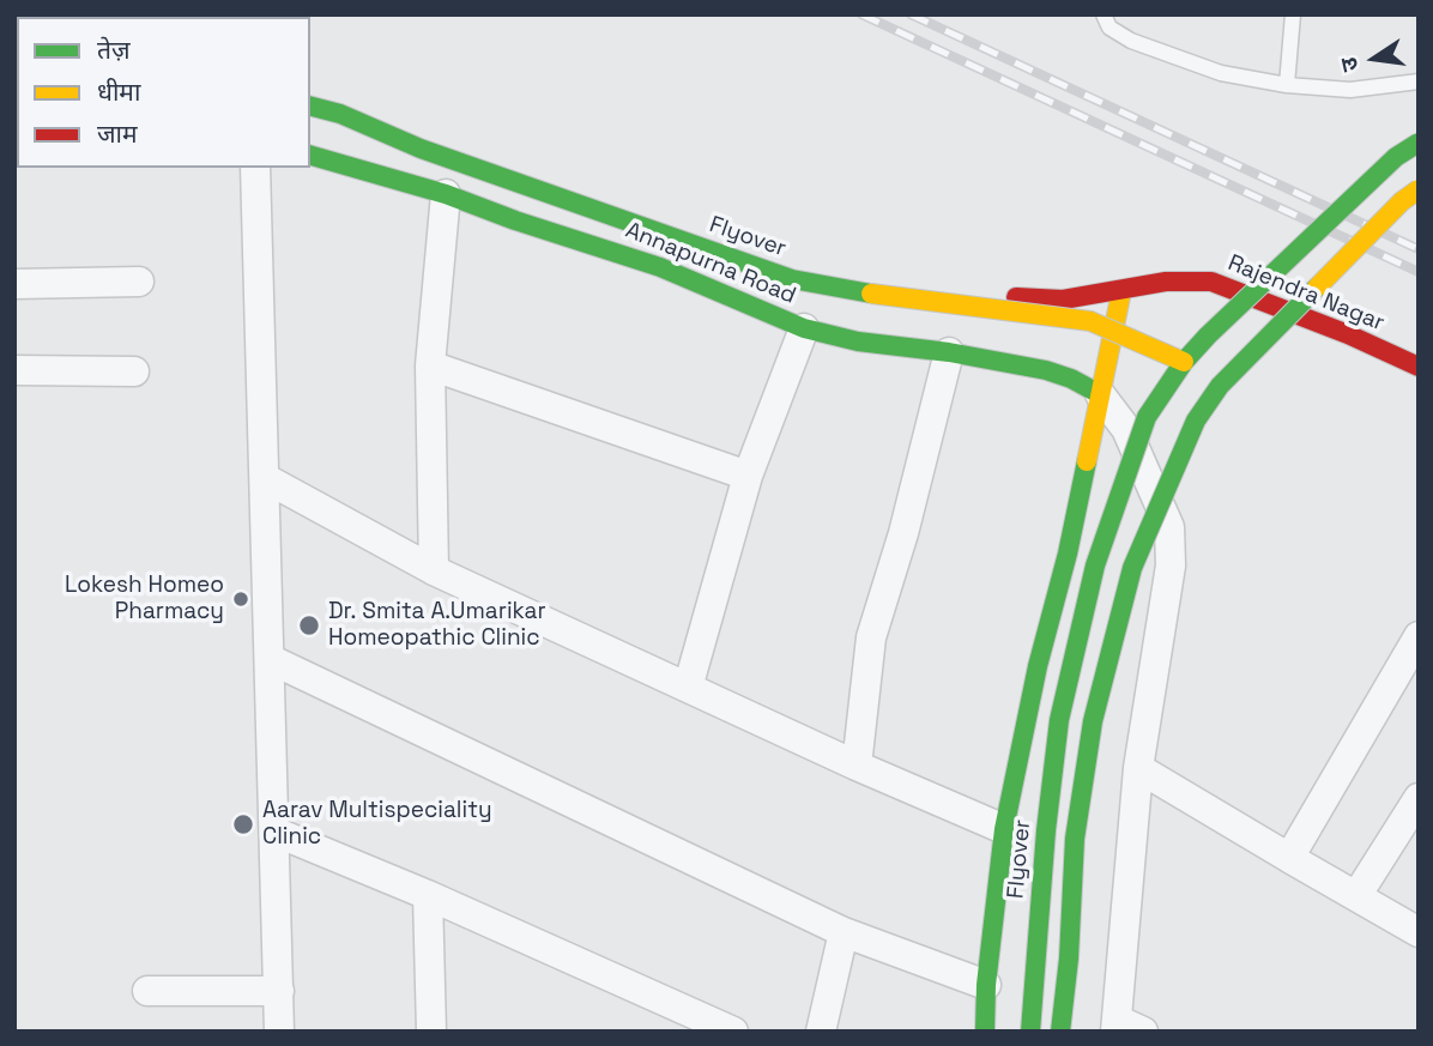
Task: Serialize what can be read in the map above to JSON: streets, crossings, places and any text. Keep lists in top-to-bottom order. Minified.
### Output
{"streets":{"main road":["Flyover","Annapurna Road","Rajendra Nagar"]},"places":["Lokesh Homeo Pharmacy","Dr. Smita A.Umarikar Homeopathic Clinic","Aarav Multispeciality Clinic"],"legend":["तेज़","धीमा","जाम"],"north":"left"}
